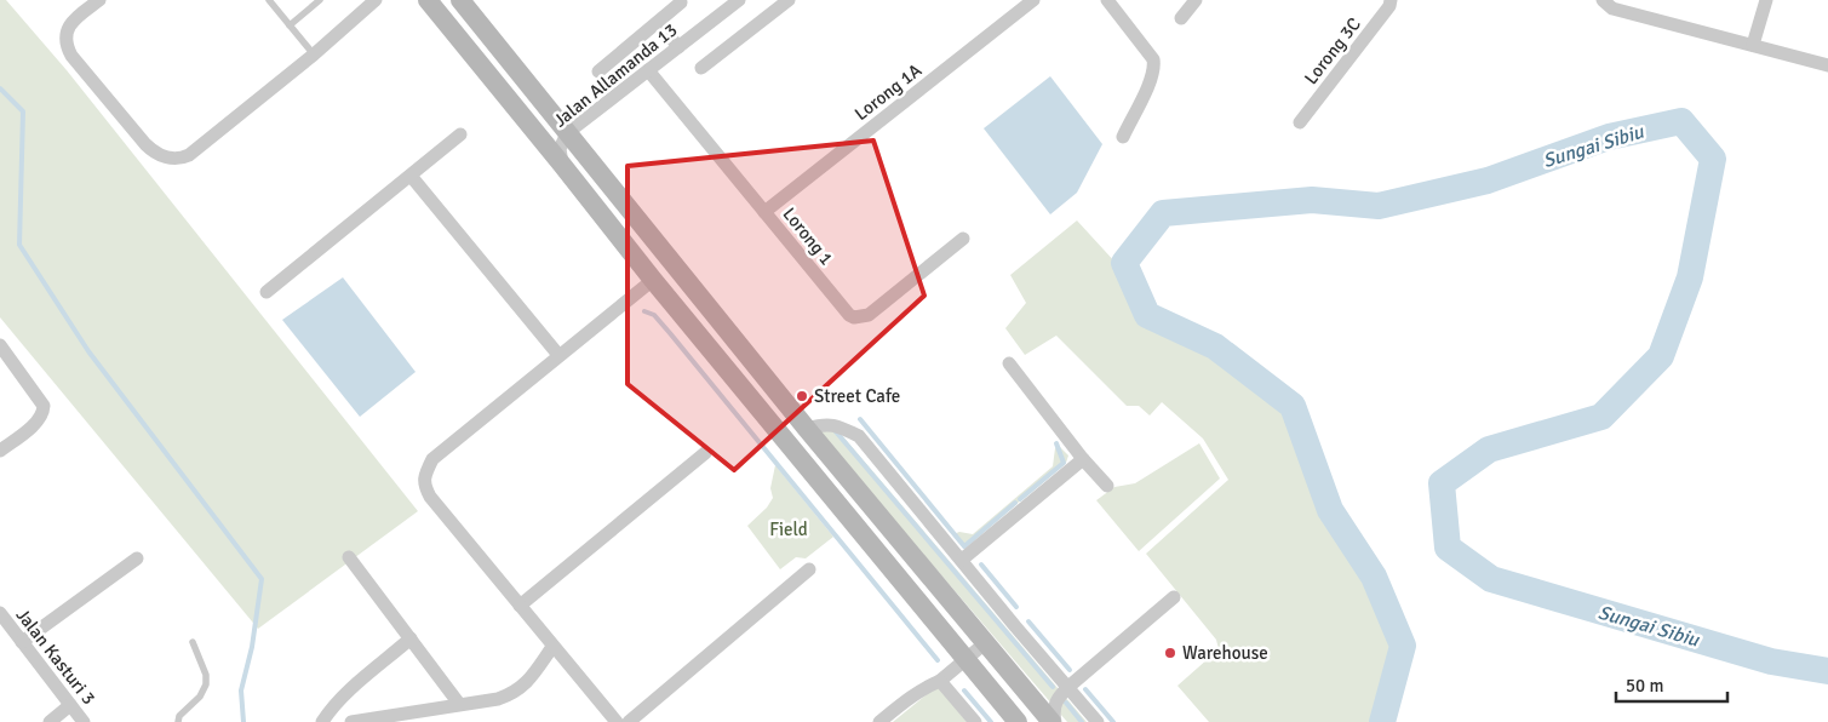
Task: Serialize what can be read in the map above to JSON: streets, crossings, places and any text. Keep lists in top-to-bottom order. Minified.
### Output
{"streets":{"street":["Lorong 3C","Jalan Allamanda 13","Lorong 1A","Lorong 1","Jalan Kasturi 3"]},"crossings":[["Jalan Allamanda 13","Lorong 1"],["Lorong 1A","Lorong 1"]],"water":["Sungai Sibiu"],"parks":["Field"],"places":["Street Cafe","Warehouse"],"scale_bar":"50 m"}
